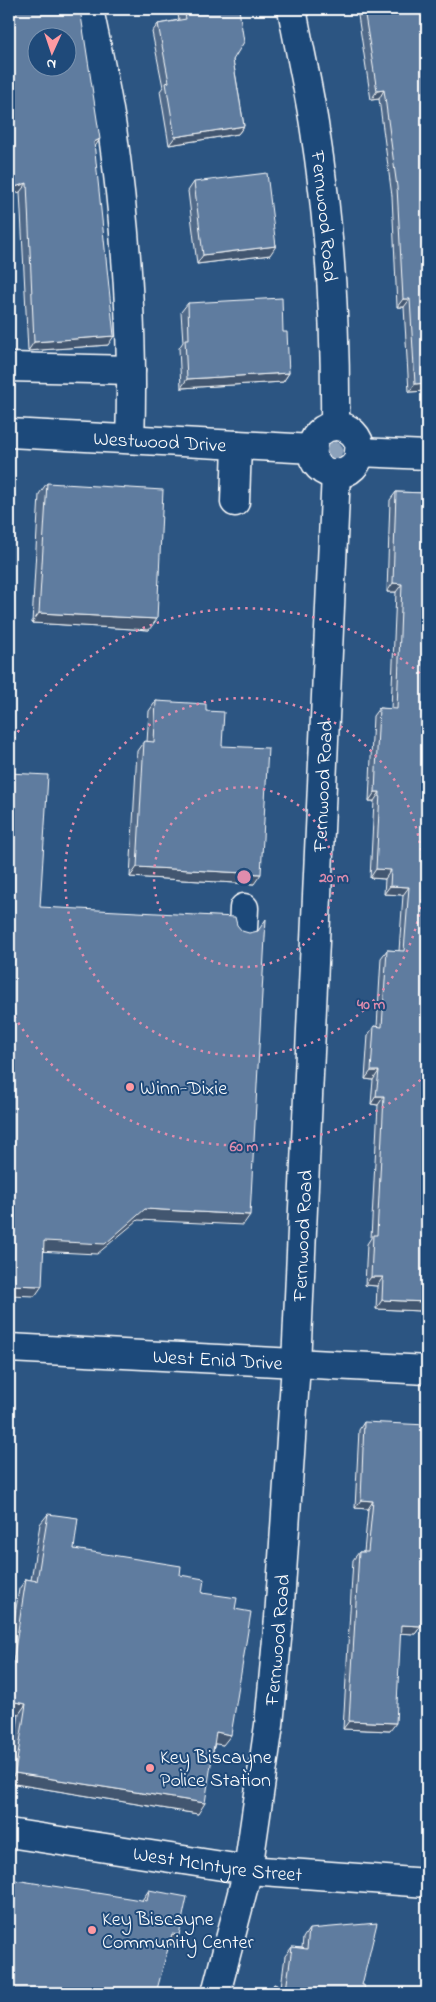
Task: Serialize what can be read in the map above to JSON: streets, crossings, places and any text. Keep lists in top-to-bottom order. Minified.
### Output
{"streets":{"street":["Fernwood Road","Westwood Drive","West Enid Drive","West McIntyre Street"]},"crossings":[["Fernwood Road","Westwood Drive"],["Fernwood Road","West Enid Drive"],["Fernwood Road","West McIntyre Street"]],"places":["Winn-Dixie","Key Biscayne Police Station","Key Biscayne Community Center"],"north":"bottom","rings":["20 m","40 m","60 m"]}
